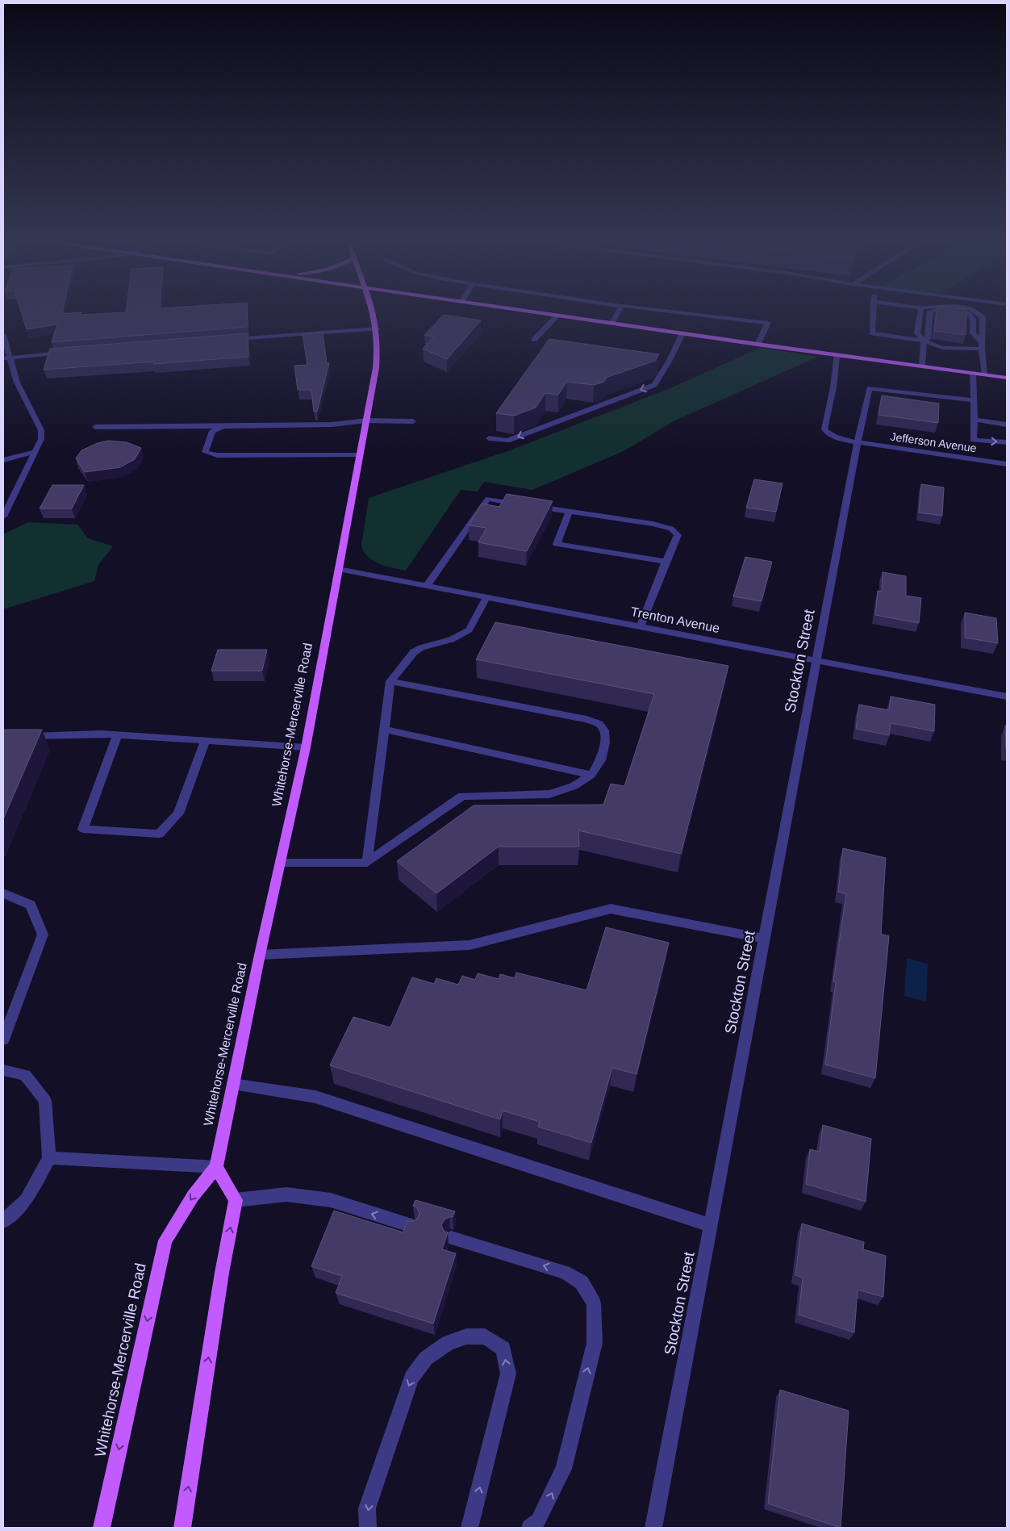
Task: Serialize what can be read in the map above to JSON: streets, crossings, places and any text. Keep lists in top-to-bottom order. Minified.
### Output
{"streets":{"main road":["Whitehorse-Mercerville Road"],"street":["Jefferson Avenue","Trenton Avenue","Stockton Street"]},"crossings":[["Jefferson Avenue","Stockton Street"],["Trenton Avenue","Stockton Street"],["Trenton Avenue","Whitehorse-Mercerville Road"]]}
